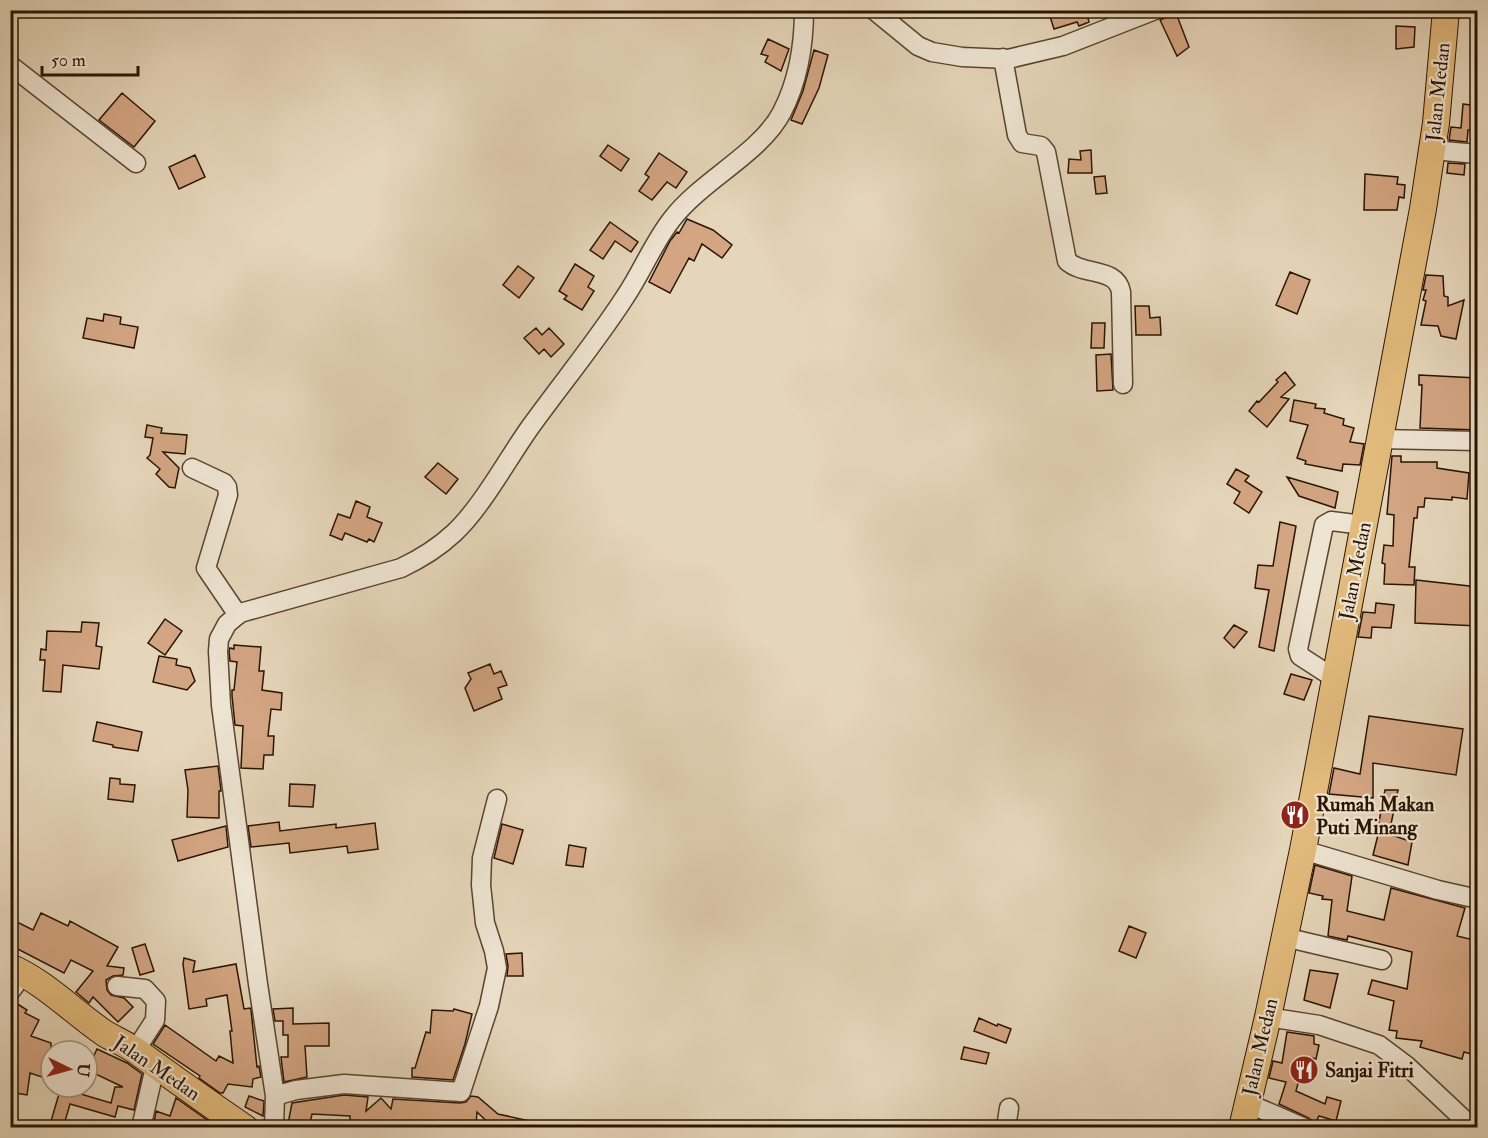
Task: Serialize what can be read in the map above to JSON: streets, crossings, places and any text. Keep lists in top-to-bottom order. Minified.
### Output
{"streets":{"highway":["Jalan Medan"]},"places":{"restaurant":["Rumah Makan Puti Minang","Sanjai Fitri"]},"scale_bar":"50 m","north":"right"}
